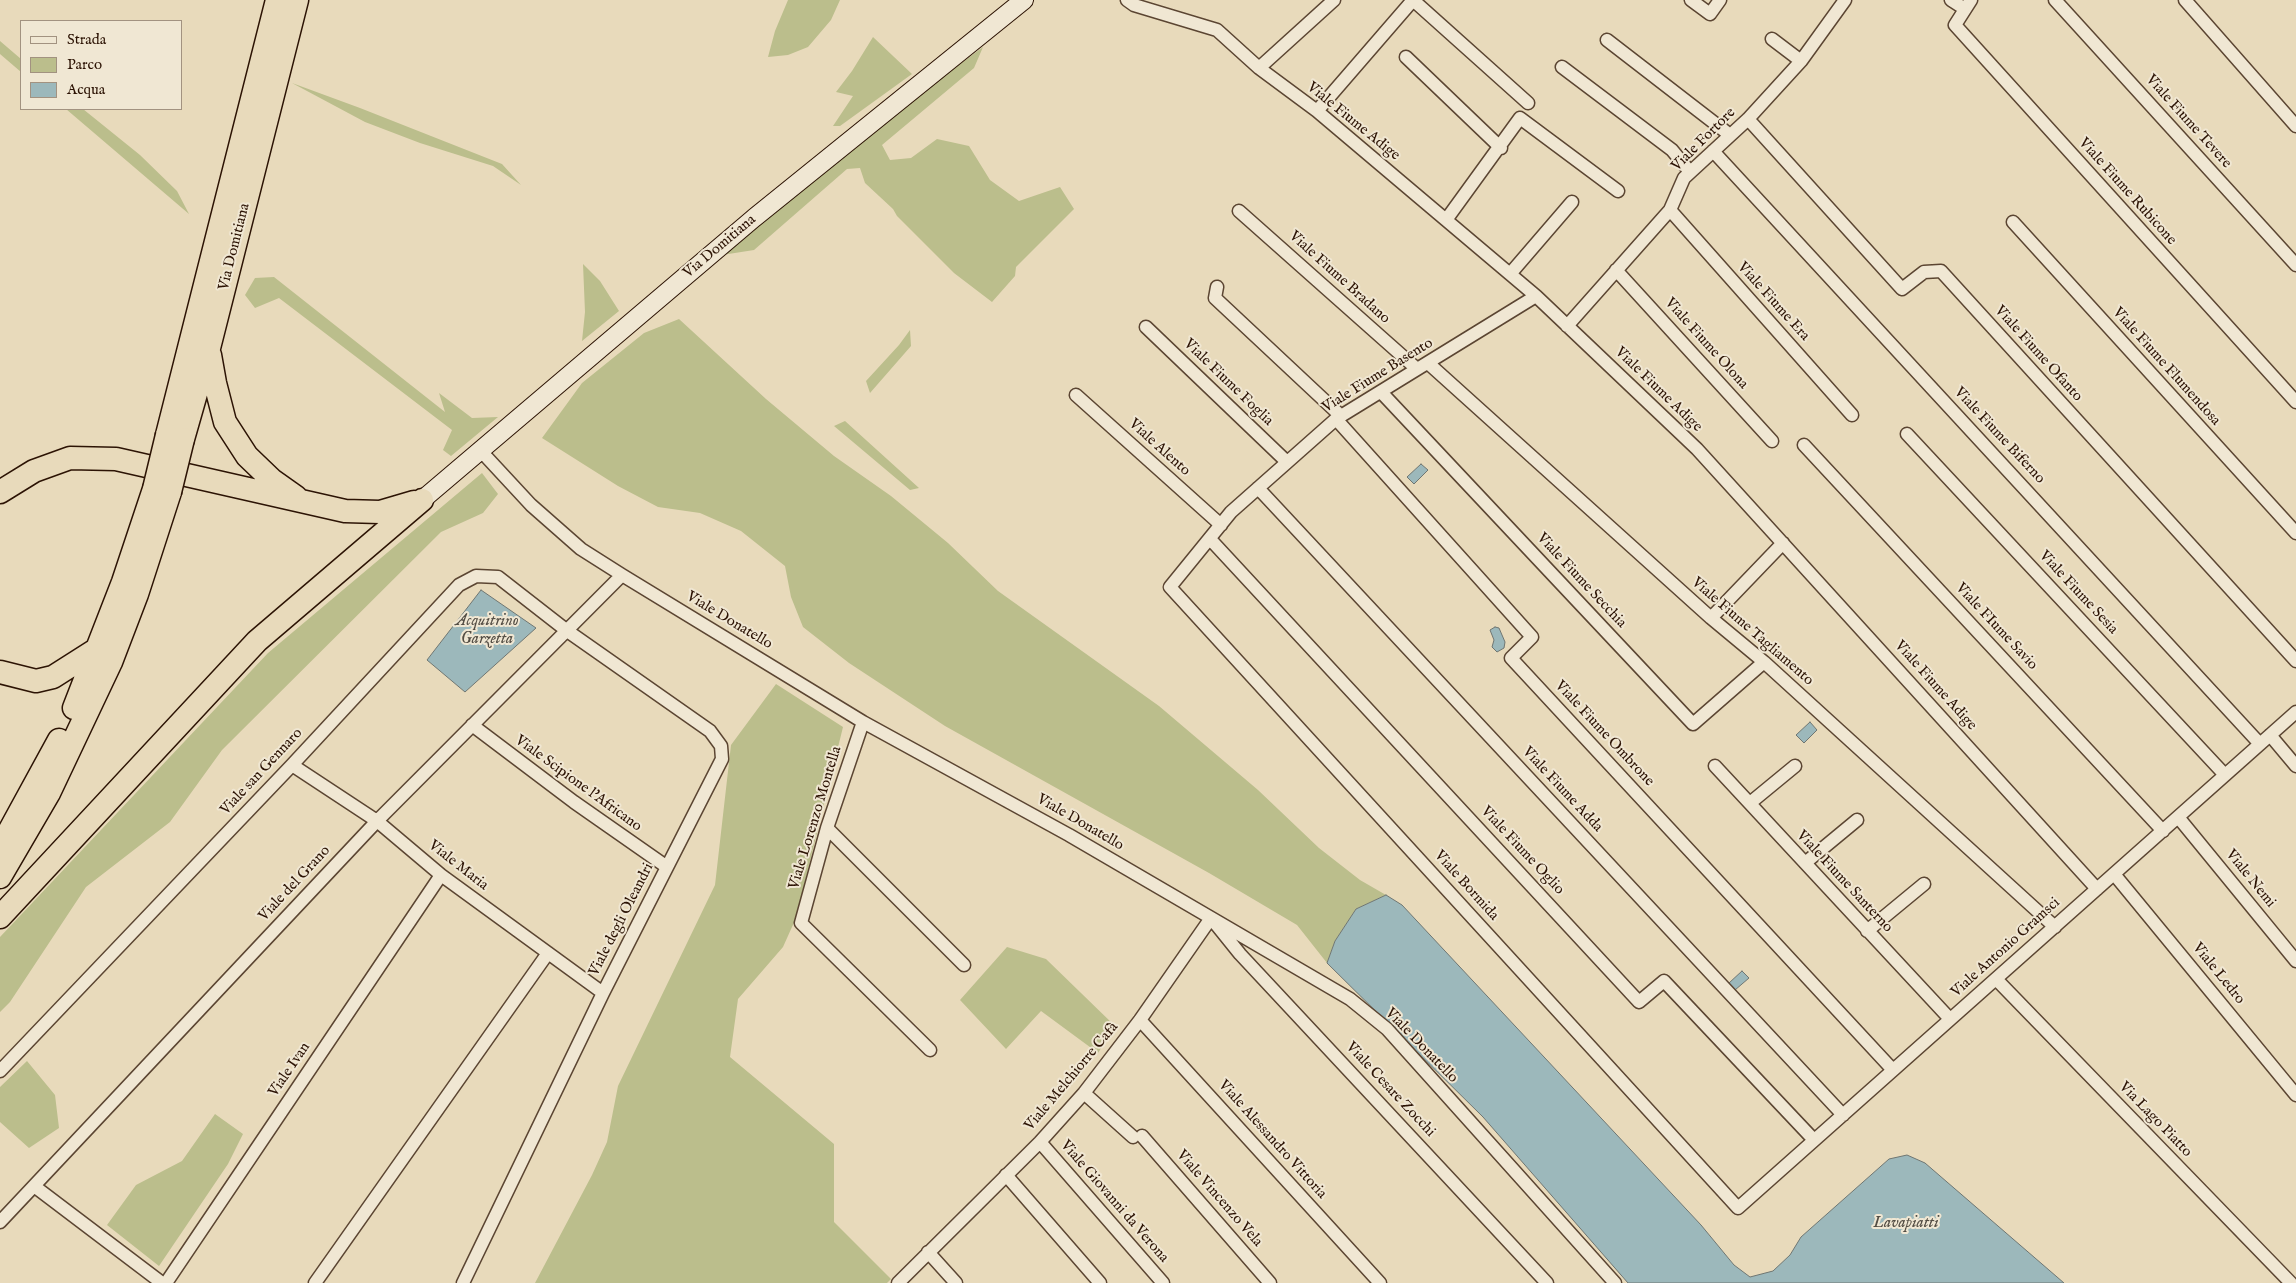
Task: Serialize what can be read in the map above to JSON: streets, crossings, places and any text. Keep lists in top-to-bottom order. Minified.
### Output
{"streets":{"highway":["Via Domitiana"],"street":["Viale Fiume Adige","Viale Fiume Tevere","Viale Fortore","Viale Fiume Rubicone","Viale Fiume Bradano","Viale Fiume Era","Viale Fiume Olona","Viale Fiume Ofanto","Viale Fiume Flumendosa","Viale Fiume Basento","Viale Fiume Foglia","Viale Fiume Biferno","Viale Alento","Viale Fiume Secchia","Viale Fiume Sesia","Viale Donatello","Viale FIume Savio","Viale Fiume Tagliamento","Viale Fiume Ombrone","Viale san Gennaro","Viale Scipione l'Africano","Viale Fiume Adda","Viale Lorenzo Montella","Viale Fiume Oglio","Viale Maria","Viale Nemi","Viale Fiume Santerno","Viale del Grano","Viale Bormida","Viale degli Oleandri","Viale Antonio Gramsci","Viale Ledro","Viale Ivan","Viale Melchiorre Cafà","Viale Cesare Zocchi","Via Lago Piatto","Viale Alessandro Vittoria","Viale Vincenzo Vela","Viale Giovanni da Verona"]},"crossings":[["Viale Fiume Adige","Viale Fortore"],["Viale Fiume Adige","Viale Fiume Basento"],["Viale Fiume Adige","Viale Antonio Gramsci"],["Viale Fortore","Viale Fiume Era"],["Viale Fortore","Viale Fiume Olona"],["Viale Fortore","Viale Fiume Ofanto"],["Viale Fortore","Viale Fiume Biferno"],["Via Domitiana","Viale Donatello"],["Viale Fiume Bradano","Viale Fiume Basento"],["Viale Fiume Bradano","Viale Fiume Tagliamento"],["Viale Fiume Basento","Viale Fiume Foglia"],["Viale Fiume Basento","Viale Alento"],["Viale Fiume Basento","Viale Fiume Secchia"],["Viale Fiume Basento","Viale Fiume Tagliamento"],["Viale Fiume Basento","Viale Fiume Ombrone"],["Viale Fiume Basento","Viale Fiume Adda"],["Viale Fiume Basento","Viale Fiume Oglio"],["Viale Fiume Basento","Viale Bormida"],["Viale Fiume Biferno","Viale Antonio Gramsci"],["Viale Fiume Secchia","Viale Fiume Tagliamento"],["Viale Fiume Sesia","Viale Antonio Gramsci"],["Viale Donatello","Viale Lorenzo Montella"],["Viale Donatello","Viale del Grano"],["Viale Donatello","Viale Melchiorre Cafà"],["Viale Donatello","Viale Cesare Zocchi"],["Viale FIume Savio","Viale Antonio Gramsci"],["Viale Fiume Tagliamento","Viale Antonio Gramsci"],["Viale Fiume Ombrone","Viale Antonio Gramsci"],["Viale san Gennaro","Viale Maria"],["Viale san Gennaro","Viale del Grano"],["Viale san Gennaro","Viale degli Oleandri"],["Viale Scipione l'Africano","Viale del Grano"],["Viale Scipione l'Africano","Viale degli Oleandri"],["Viale Fiume Adda","Viale Antonio Gramsci"],["Viale Fiume Oglio","Viale Antonio Gramsci"],["Viale Maria","Viale del Grano"],["Viale Maria","Viale degli Oleandri"],["Viale Maria","Viale Ivan"],["Viale Nemi","Viale Antonio Gramsci"],["Viale Fiume Santerno","Viale Antonio Gramsci"],["Viale del Grano","Viale degli Oleandri"],["Viale Bormida","Viale Antonio Gramsci"],["Viale Antonio Gramsci","Viale Ledro"],["Viale Antonio Gramsci","Via Lago Piatto"],["Viale Melchiorre Cafà","Viale Cesare Zocchi"],["Viale Melchiorre Cafà","Viale Alessandro Vittoria"],["Viale Melchiorre Cafà","Viale Vincenzo Vela"],["Viale Melchiorre Cafà","Viale Giovanni da Verona"]],"water":["Acquitrino Garzetta","Lavapiatti"],"legend":["Strada","Parco","Acqua"]}
